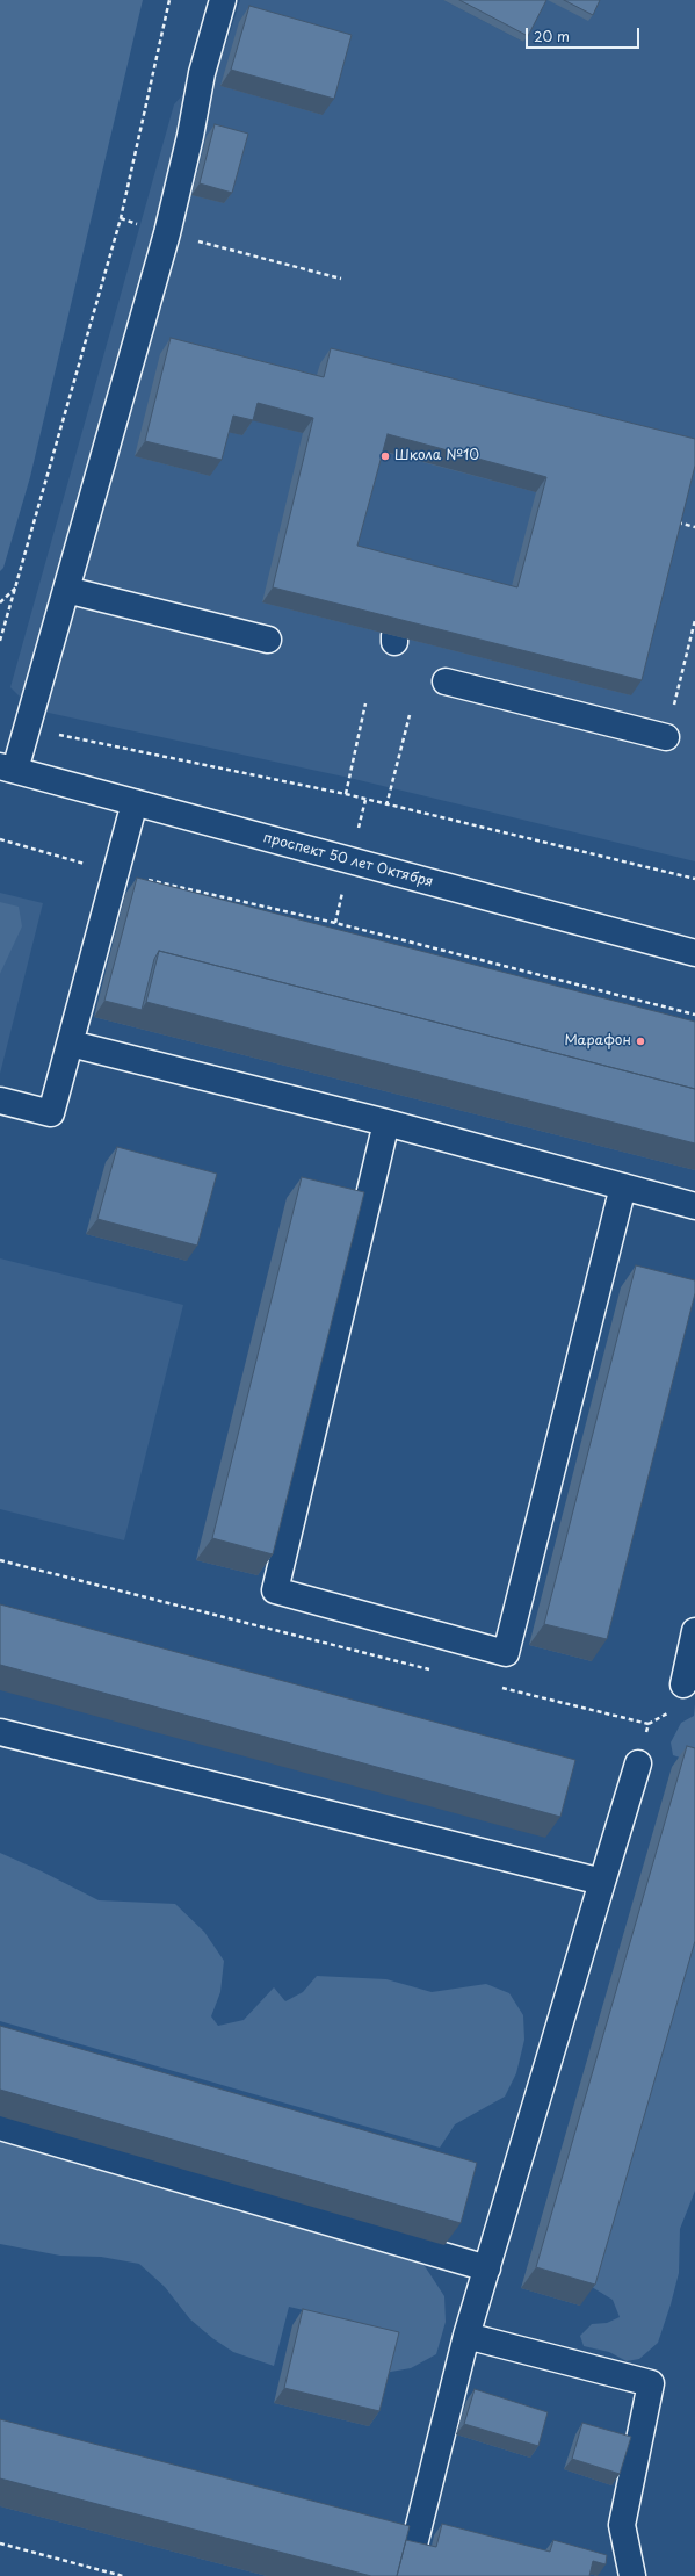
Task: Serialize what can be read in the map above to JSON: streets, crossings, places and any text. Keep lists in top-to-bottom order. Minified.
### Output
{"streets":{"street":["проспект 50 лет Октября"]},"places":["Школа №10","Марафон"],"scale_bar":"20 m"}
